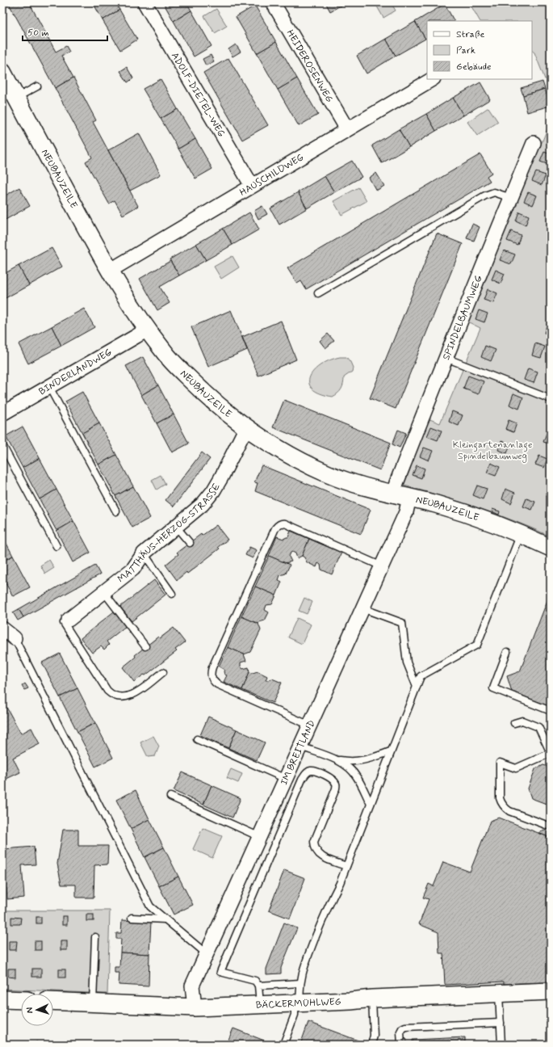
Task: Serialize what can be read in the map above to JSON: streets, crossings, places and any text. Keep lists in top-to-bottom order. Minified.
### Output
{"streets":{"street":["HEIDEROSENWEG","ADOLF-DIETEL-WEG","HAUSCHILDWEG","NEUBAUZEILE","SPINDELBAUMWEG","BINDERLANDWEG","MATTHÄUS-HERZOG-STRASSE","IM BREITLAND","BÄCKERMÜHLWEG"]},"crossings":[["HEIDEROSENWEG","HAUSCHILDWEG"],["ADOLF-DIETEL-WEG","HAUSCHILDWEG"],["HAUSCHILDWEG","NEUBAUZEILE"],["NEUBAUZEILE","SPINDELBAUMWEG"],["NEUBAUZEILE","BINDERLANDWEG"],["NEUBAUZEILE","MATTHÄUS-HERZOG-STRASSE"],["NEUBAUZEILE","IM BREITLAND"],["SPINDELBAUMWEG","IM BREITLAND"],["IM BREITLAND","BÄCKERMÜHLWEG"]],"parks":["Kleingartenanlage Spindelbaumweg"],"legend":["Straße","Park","Gebäude"],"scale_bar":"50 m","north":"left"}
